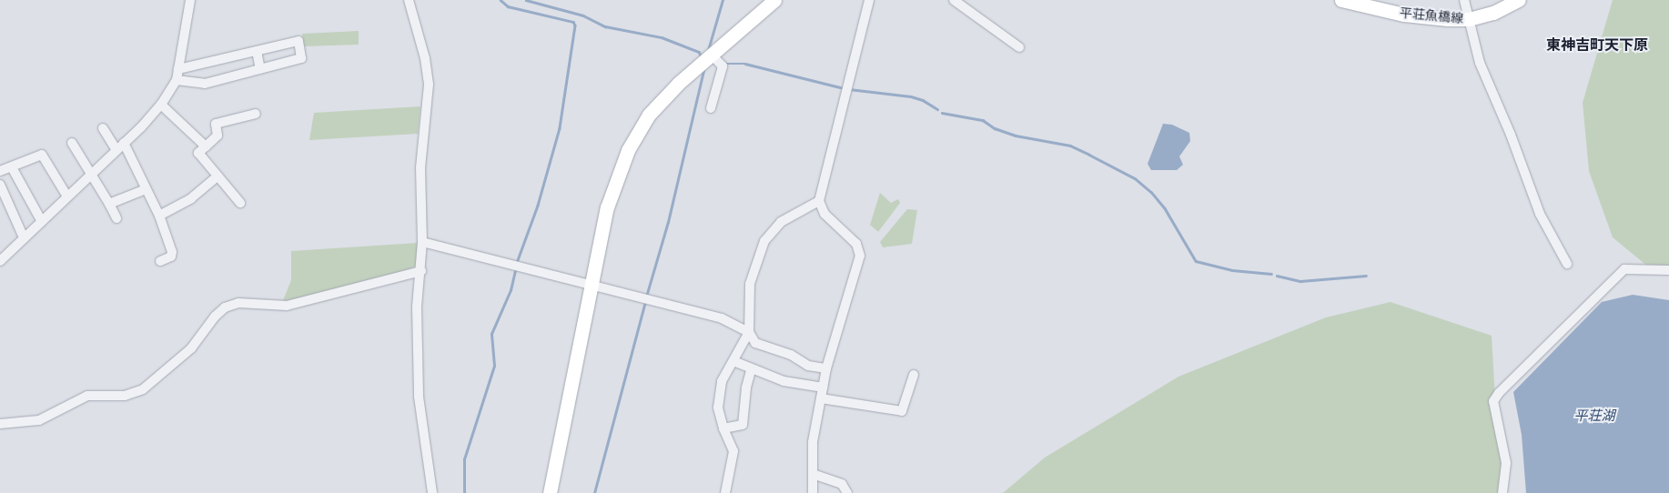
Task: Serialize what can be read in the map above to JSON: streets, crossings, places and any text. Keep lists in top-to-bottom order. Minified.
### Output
{"streets":{"street":["平荘魚橋線"]},"districts":["東神吉町天下原"],"water":["平荘湖"]}
